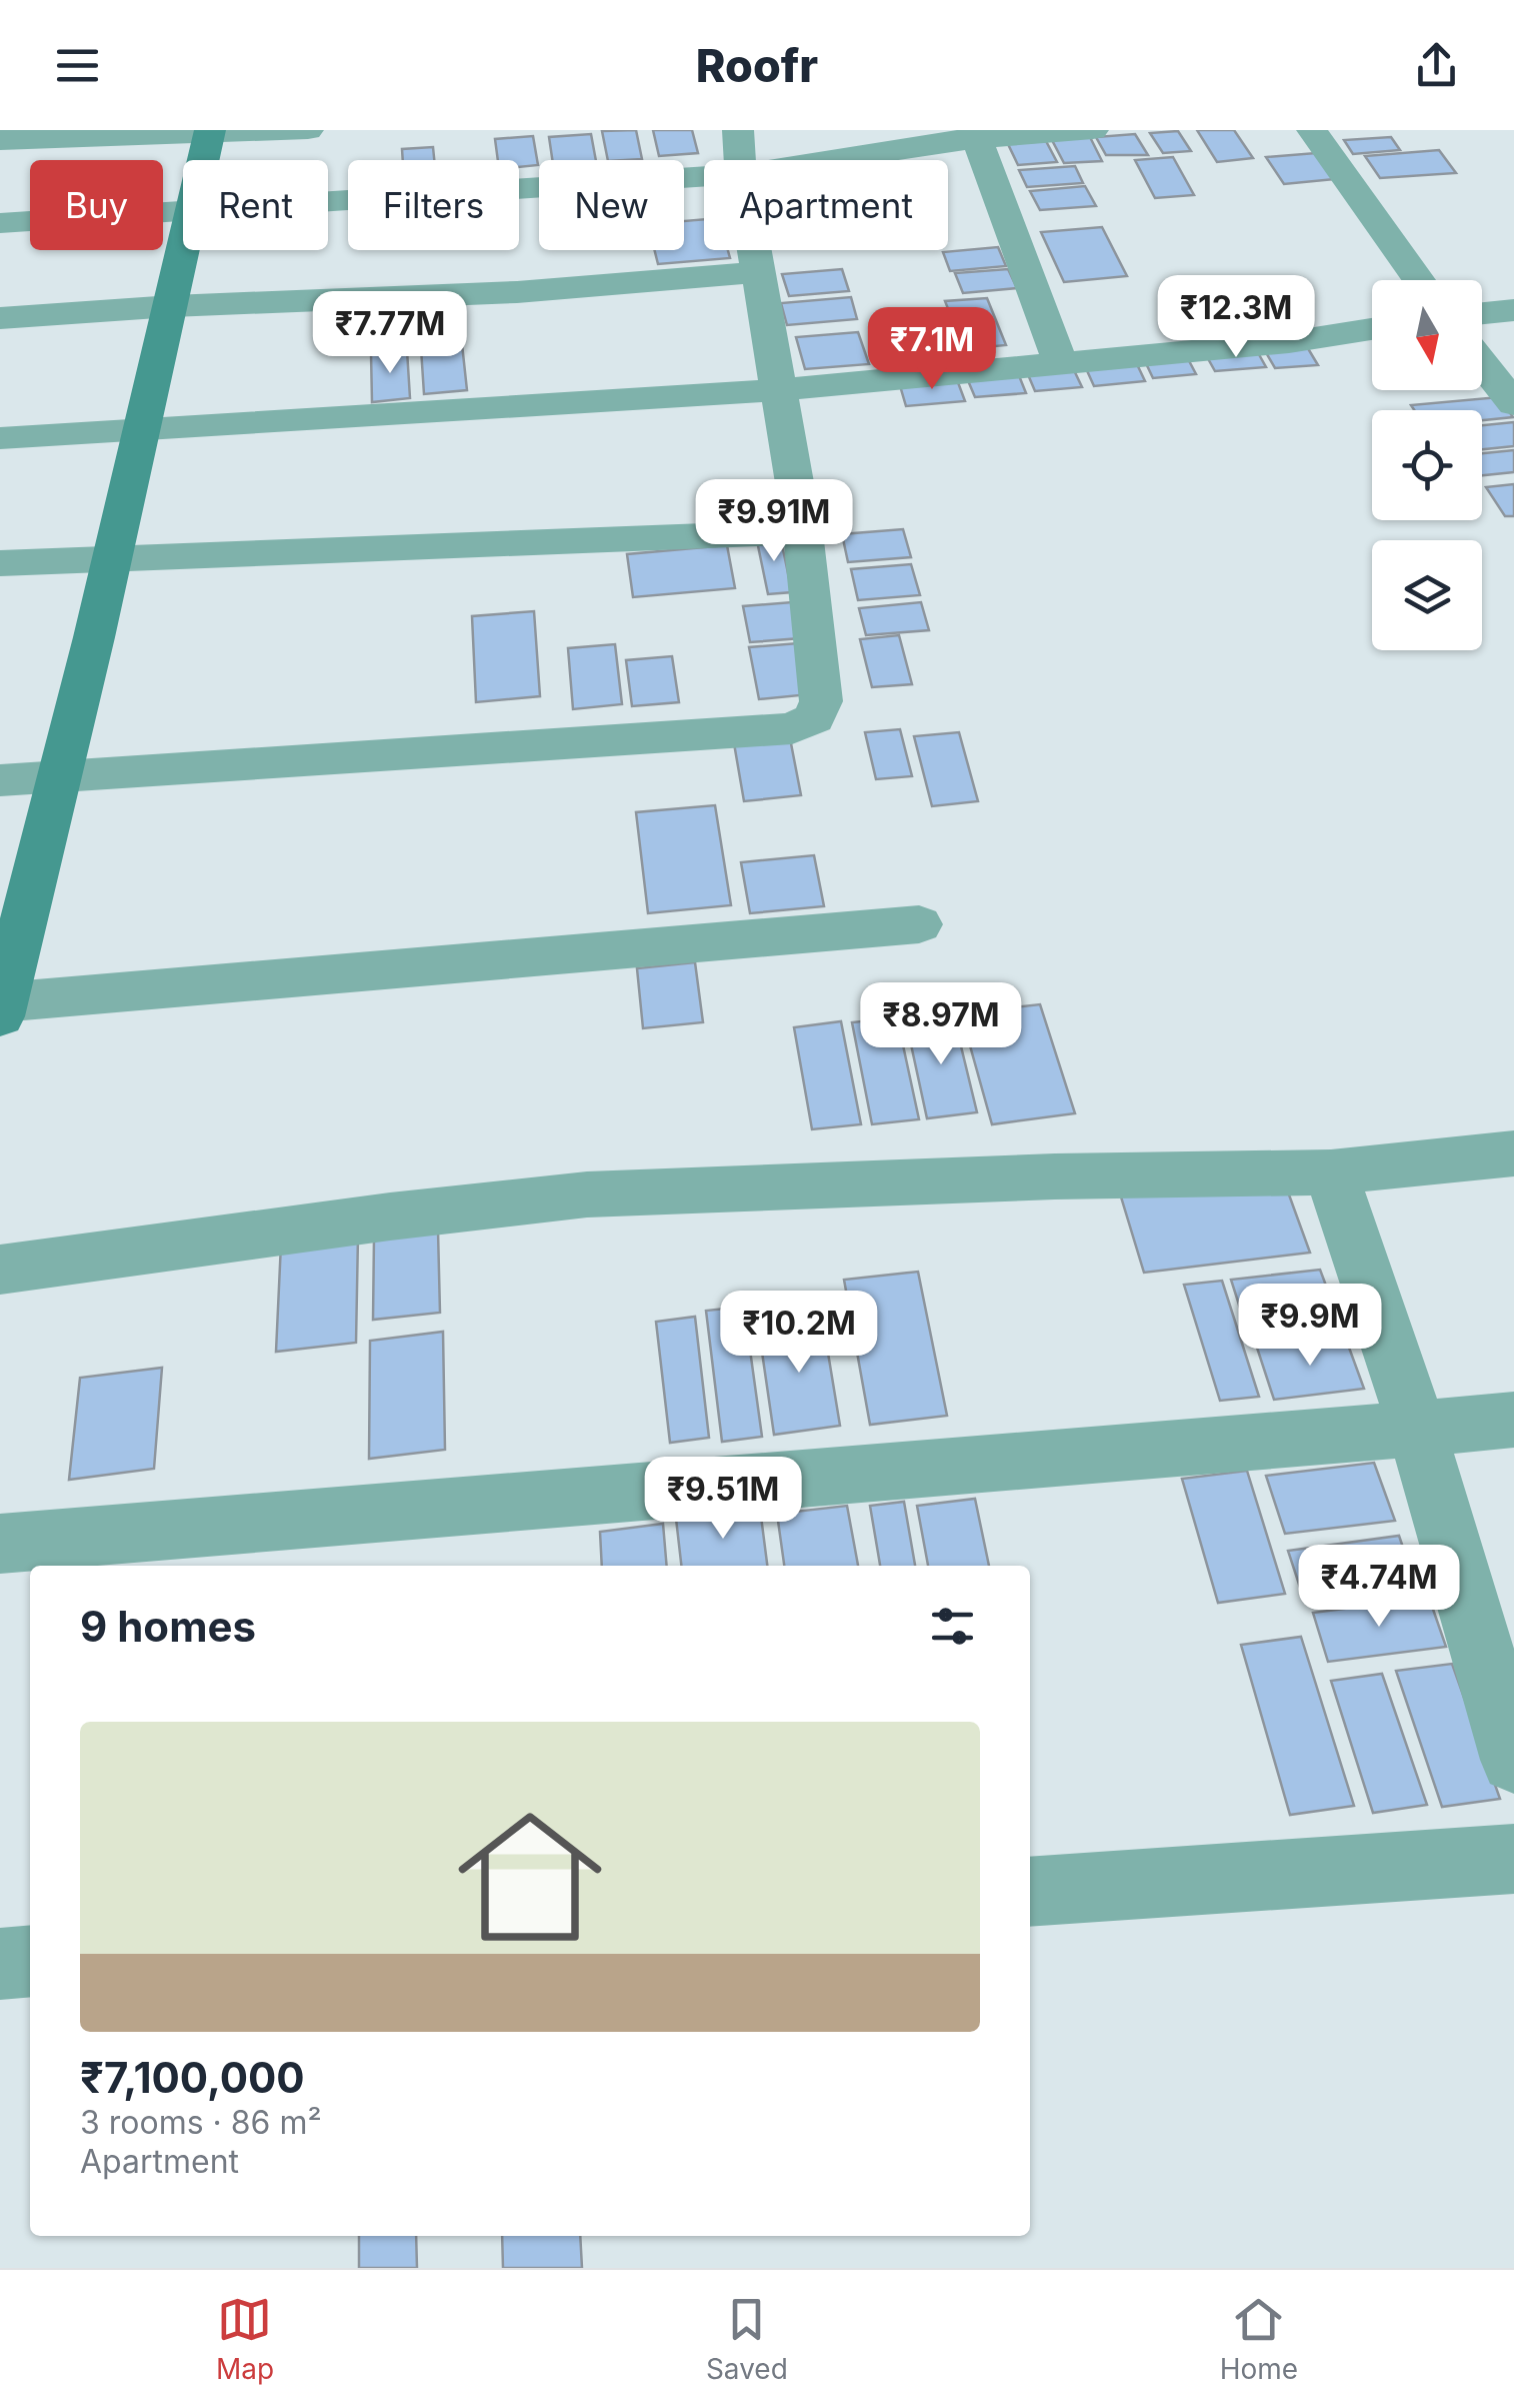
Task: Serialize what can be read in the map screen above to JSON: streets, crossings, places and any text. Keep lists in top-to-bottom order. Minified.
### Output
{"north":"bottom","page":{"header":"Roofr","chip":["Buy","Rent","Filters","New","Apartment"],"price":["₹12.3M","₹7.77M","₹7.1M","₹9.91M","₹8.97M","₹9.9M","₹10.2M","₹9.51M","₹4.74M"],"heading":"9 homes","list":[{"name":"₹7,100,000","note":"3 rooms · 86 m² · Apartment"}],"tabs":["Map","Saved","Home"]}}
